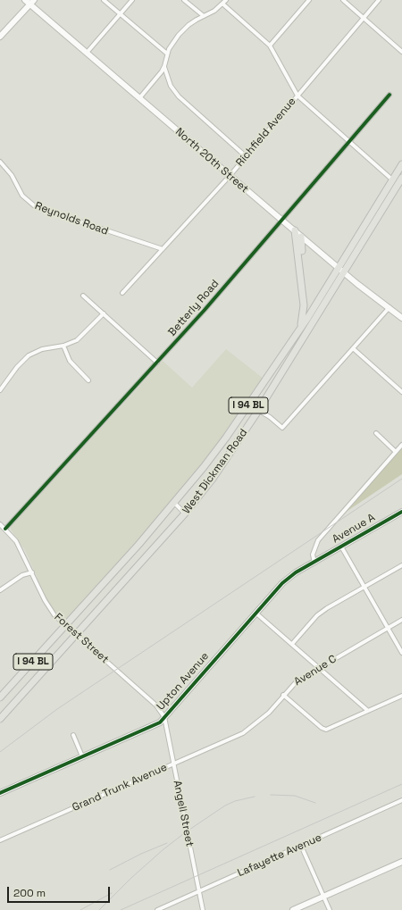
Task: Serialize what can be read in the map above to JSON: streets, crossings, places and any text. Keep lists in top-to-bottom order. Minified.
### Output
{"streets":{"main road":["I 94 BL","West Dickman Road"],"street":["Richfield Avenue","North 20th Street","Reynolds Road","Betterly Road","Avenue A","Forest Street","Avenue C","Upton Avenue","Grand Trunk Avenue","Angell Street","Lafayette Avenue"]},"crossings":[["Richfield Avenue","North 20th Street"],["Richfield Avenue","Reynolds Road"],["North 20th Street","Betterly Road"],["North 20th Street","West Dickman Road"],["Betterly Road","Forest Street"],["West Dickman Road","Forest Street"],["Avenue A","Upton Avenue"],["Forest Street","Upton Avenue"],["Forest Street","Angell Street"],["Avenue C","Grand Trunk Avenue"],["Upton Avenue","Angell Street"],["Grand Trunk Avenue","Angell Street"],["Angell Street","Lafayette Avenue"]],"scale_bar":"200 m"}
